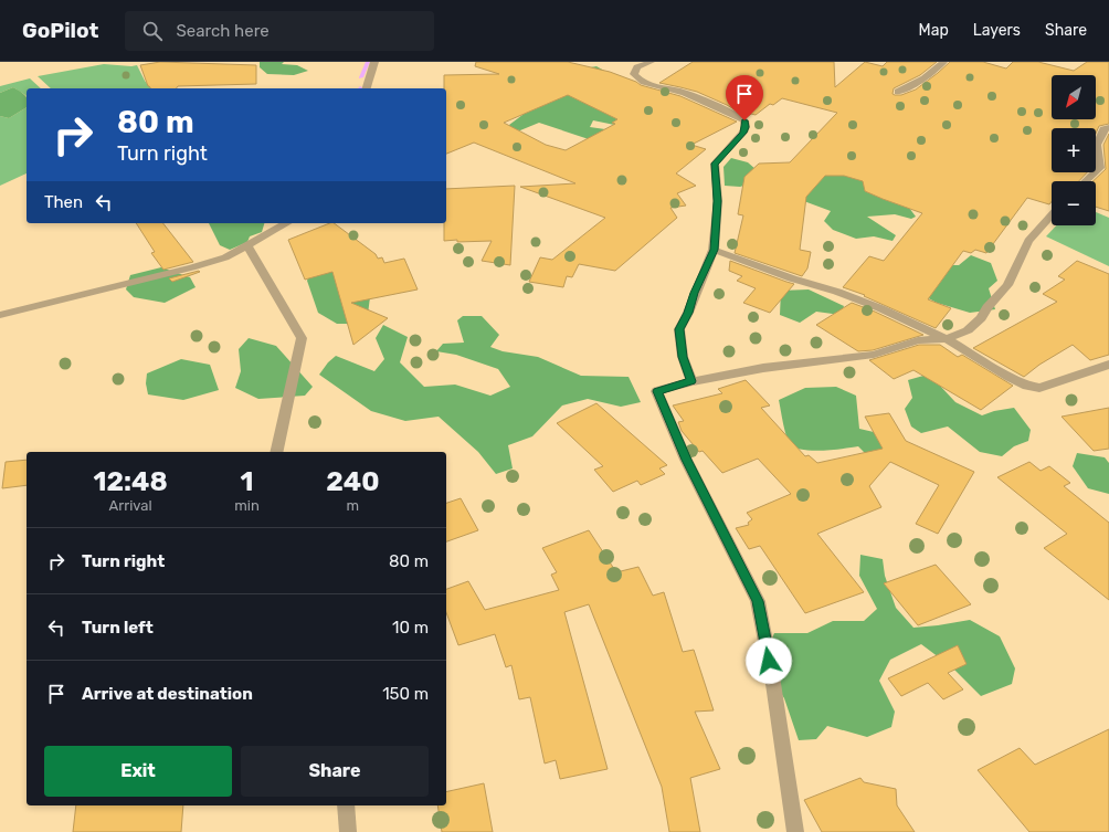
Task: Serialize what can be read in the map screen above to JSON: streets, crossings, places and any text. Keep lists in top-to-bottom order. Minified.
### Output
{"north":"bottom left","page":{"header":"GoPilot","search":"Search here","nav":["Map","Layers","Share"],"map_buttons":["+","−"],"turn":["80 m","Turn right"],"then":"Then","eta":["12:48","Arrival","1","min","240","m"],"list":[{"name":"Turn right","value":"80 m"},{"name":"Turn left","value":"10 m"},{"name":"Arrive at destination","value":"150 m"}],"buttons":["Exit","Share"]}}
